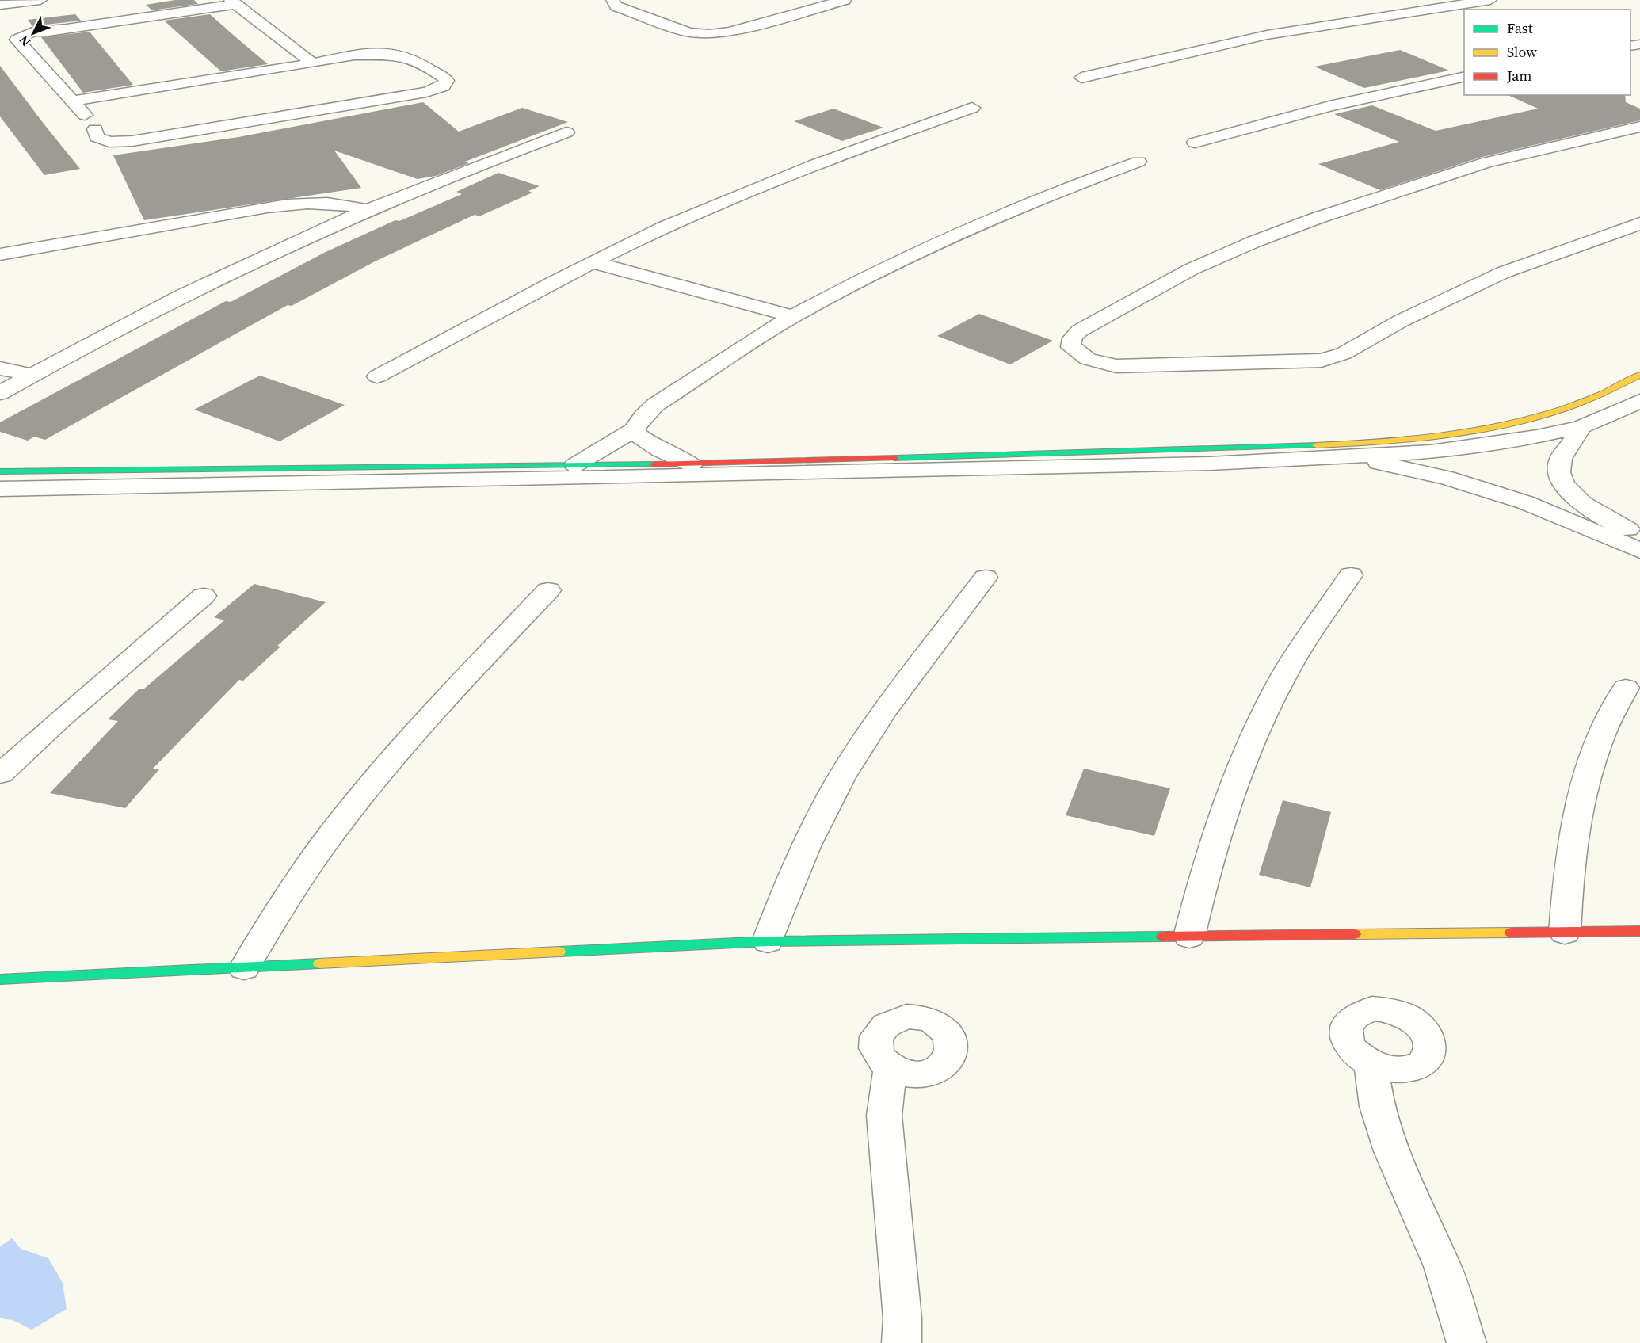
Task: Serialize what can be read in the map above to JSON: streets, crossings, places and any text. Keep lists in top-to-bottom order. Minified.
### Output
{"legend":["Fast","Slow","Jam"],"north":"bottom left"}
